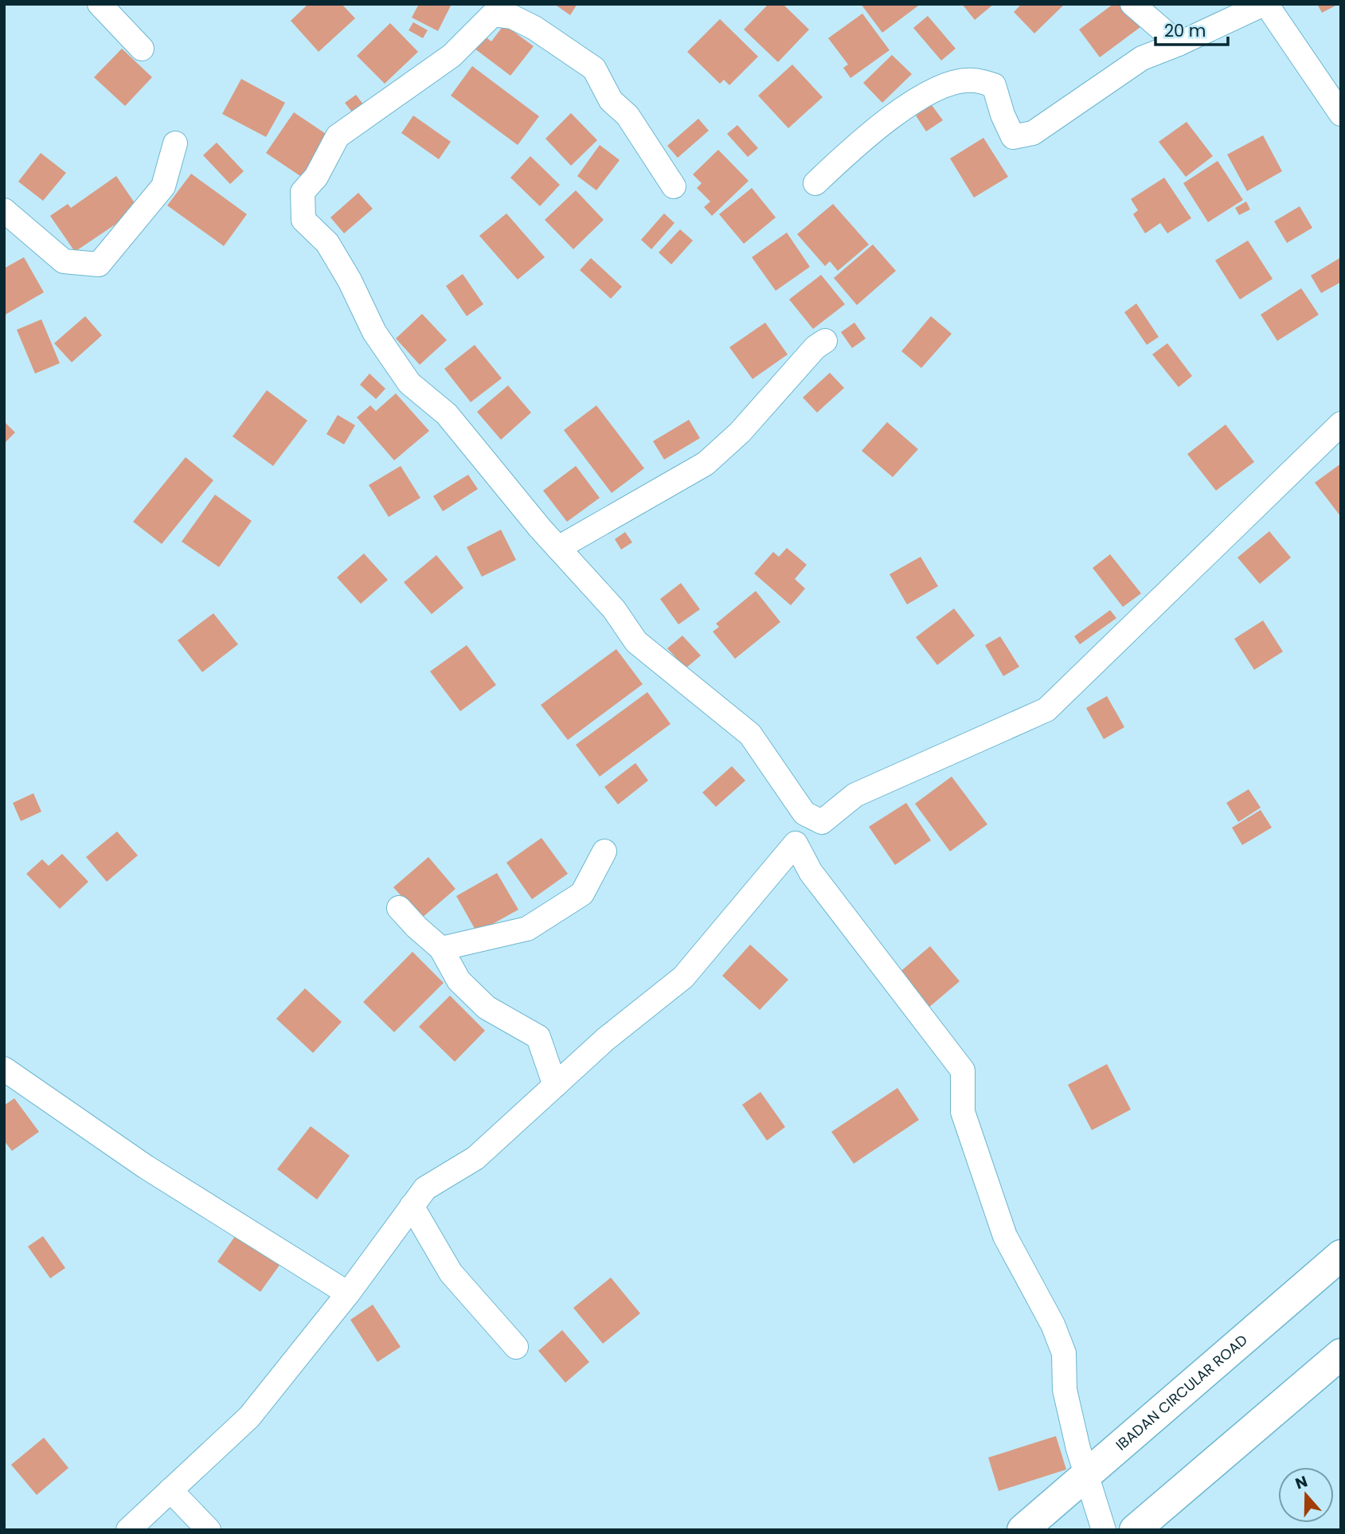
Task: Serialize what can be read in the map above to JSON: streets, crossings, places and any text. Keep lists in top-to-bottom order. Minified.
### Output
{"streets":{"highway":["IBADAN CIRCULAR ROAD"]},"scale_bar":"20 m","north":"top"}
